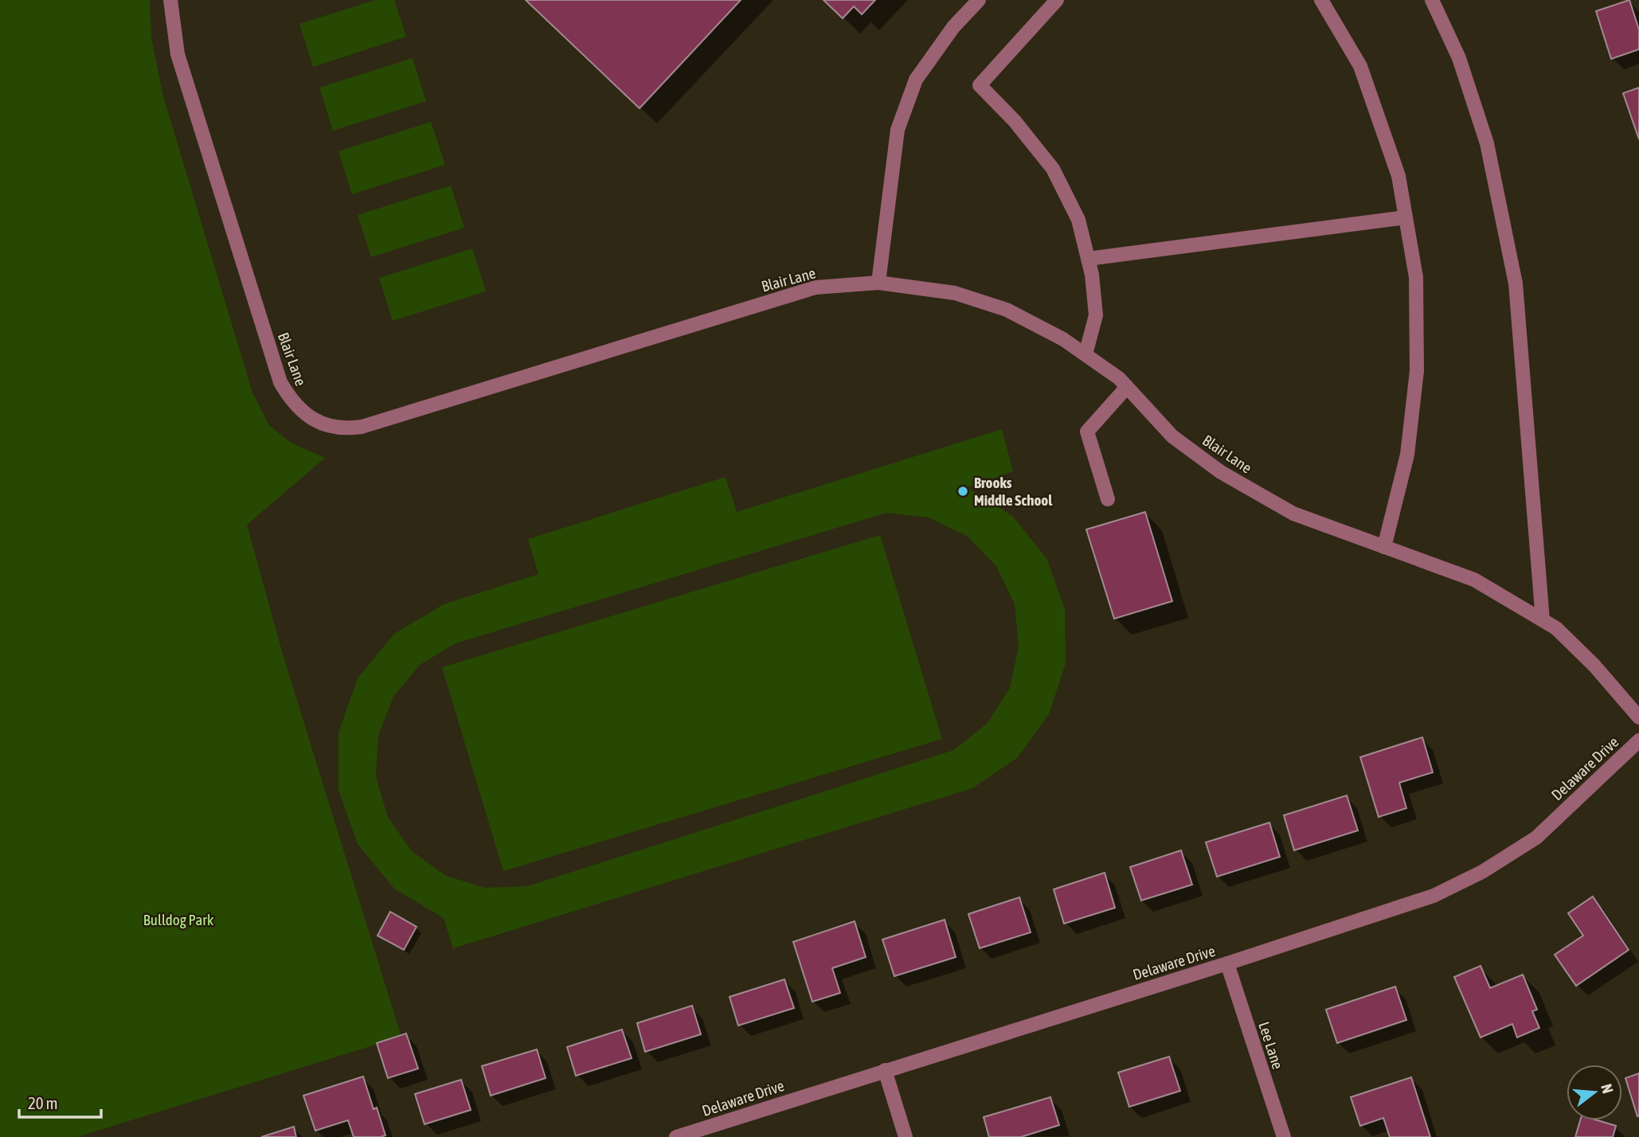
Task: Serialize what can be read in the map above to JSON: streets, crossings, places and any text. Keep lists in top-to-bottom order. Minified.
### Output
{"streets":{"street":["Blair Lane","Delaware Drive","Lee Lane"]},"crossings":[["Delaware Drive","Lee Lane"]],"parks":["Bulldog Park"],"places":["Brooks Middle School"],"scale_bar":"20 m","north":"right"}
